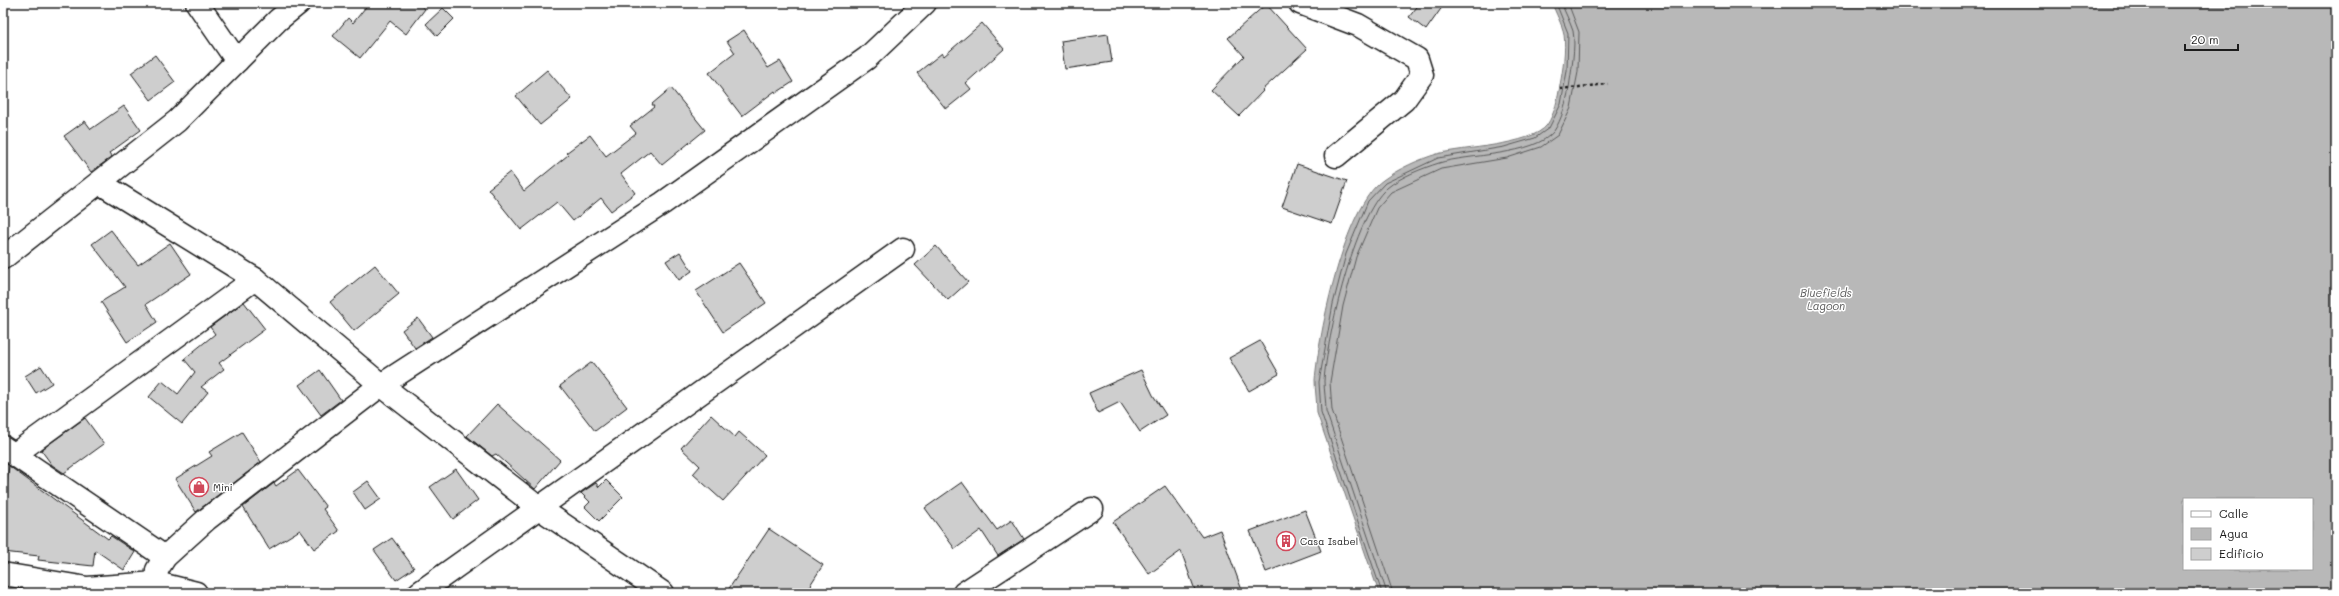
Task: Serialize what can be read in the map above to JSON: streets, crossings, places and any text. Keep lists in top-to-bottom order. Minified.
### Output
{"water":["Bluefields Lagoon"],"places":{"shop":["Mini"],"building":["Casa Isabel"]},"legend":["Calle","Agua","Edificio"],"scale_bar":"20 m"}
